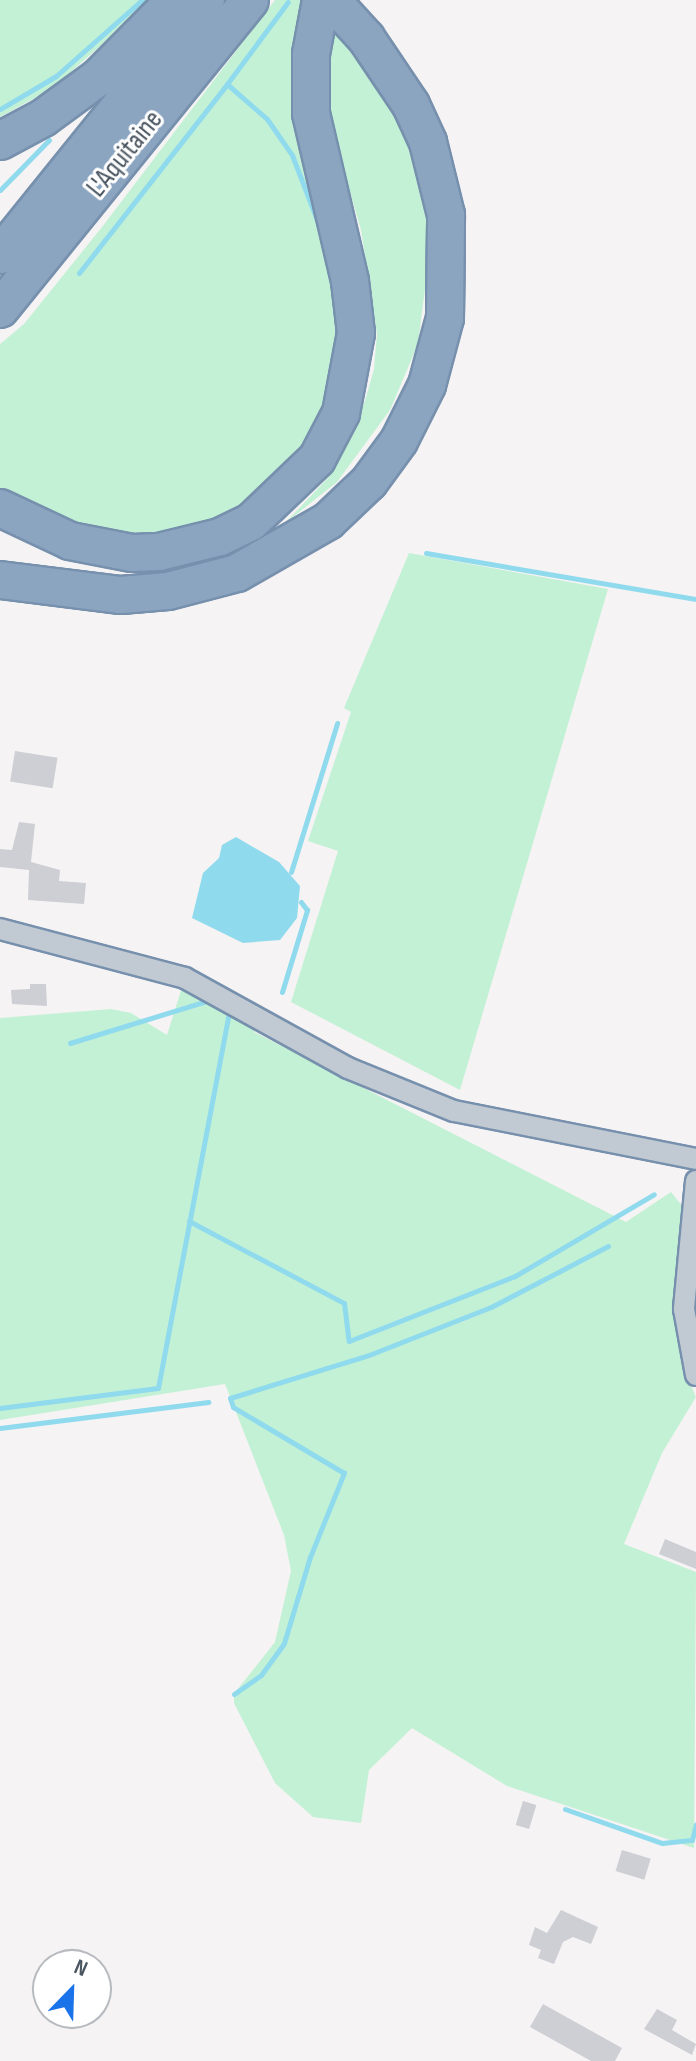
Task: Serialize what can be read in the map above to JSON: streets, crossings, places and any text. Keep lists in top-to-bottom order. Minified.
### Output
{"streets":{"highway":["L'Aquitaine"]},"north":"top right"}
